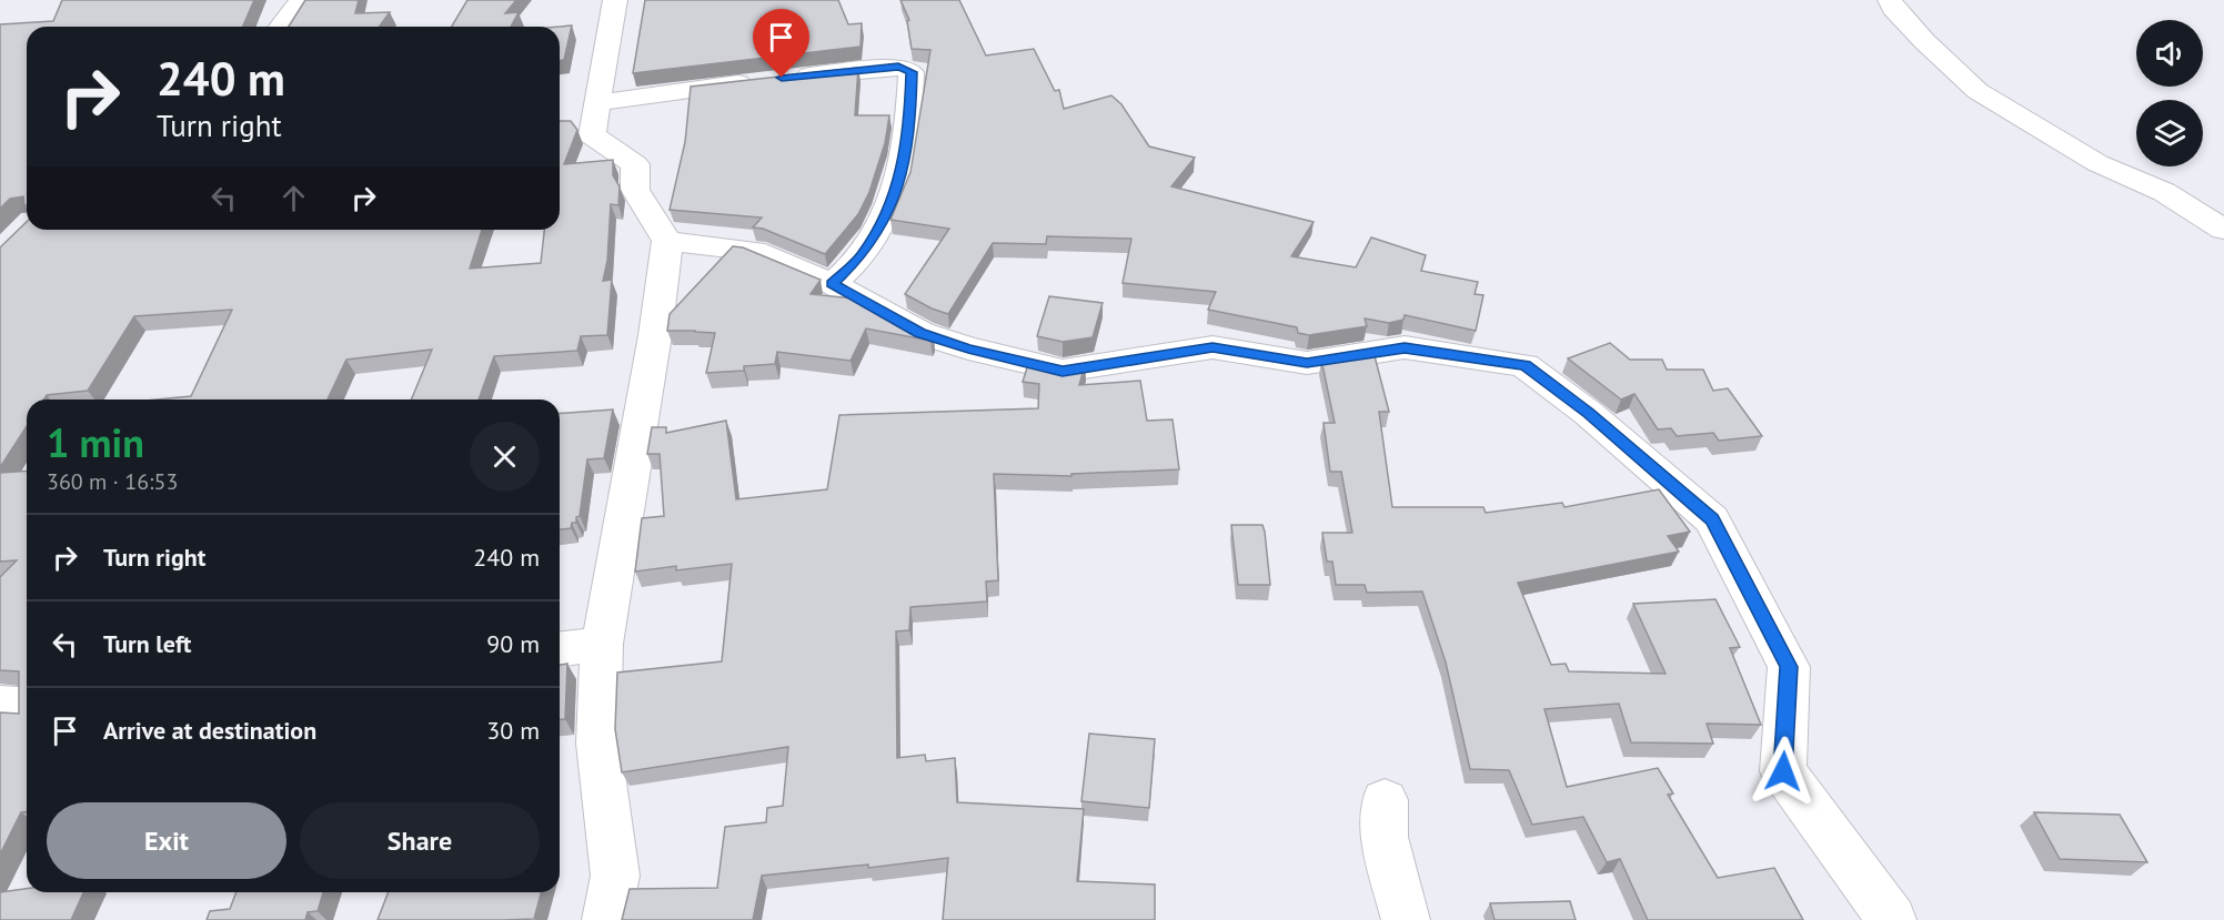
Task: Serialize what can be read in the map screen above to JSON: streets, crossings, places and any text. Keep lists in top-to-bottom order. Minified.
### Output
{"page":{"turn":["240 m","Turn right"],"heading":["1 min","360 m · 16:53"],"list":[{"name":"Turn right","value":"240 m"},{"name":"Turn left","value":"90 m"},{"name":"Arrive at destination","value":"30 m"}],"buttons":["Exit","Share"]}}
